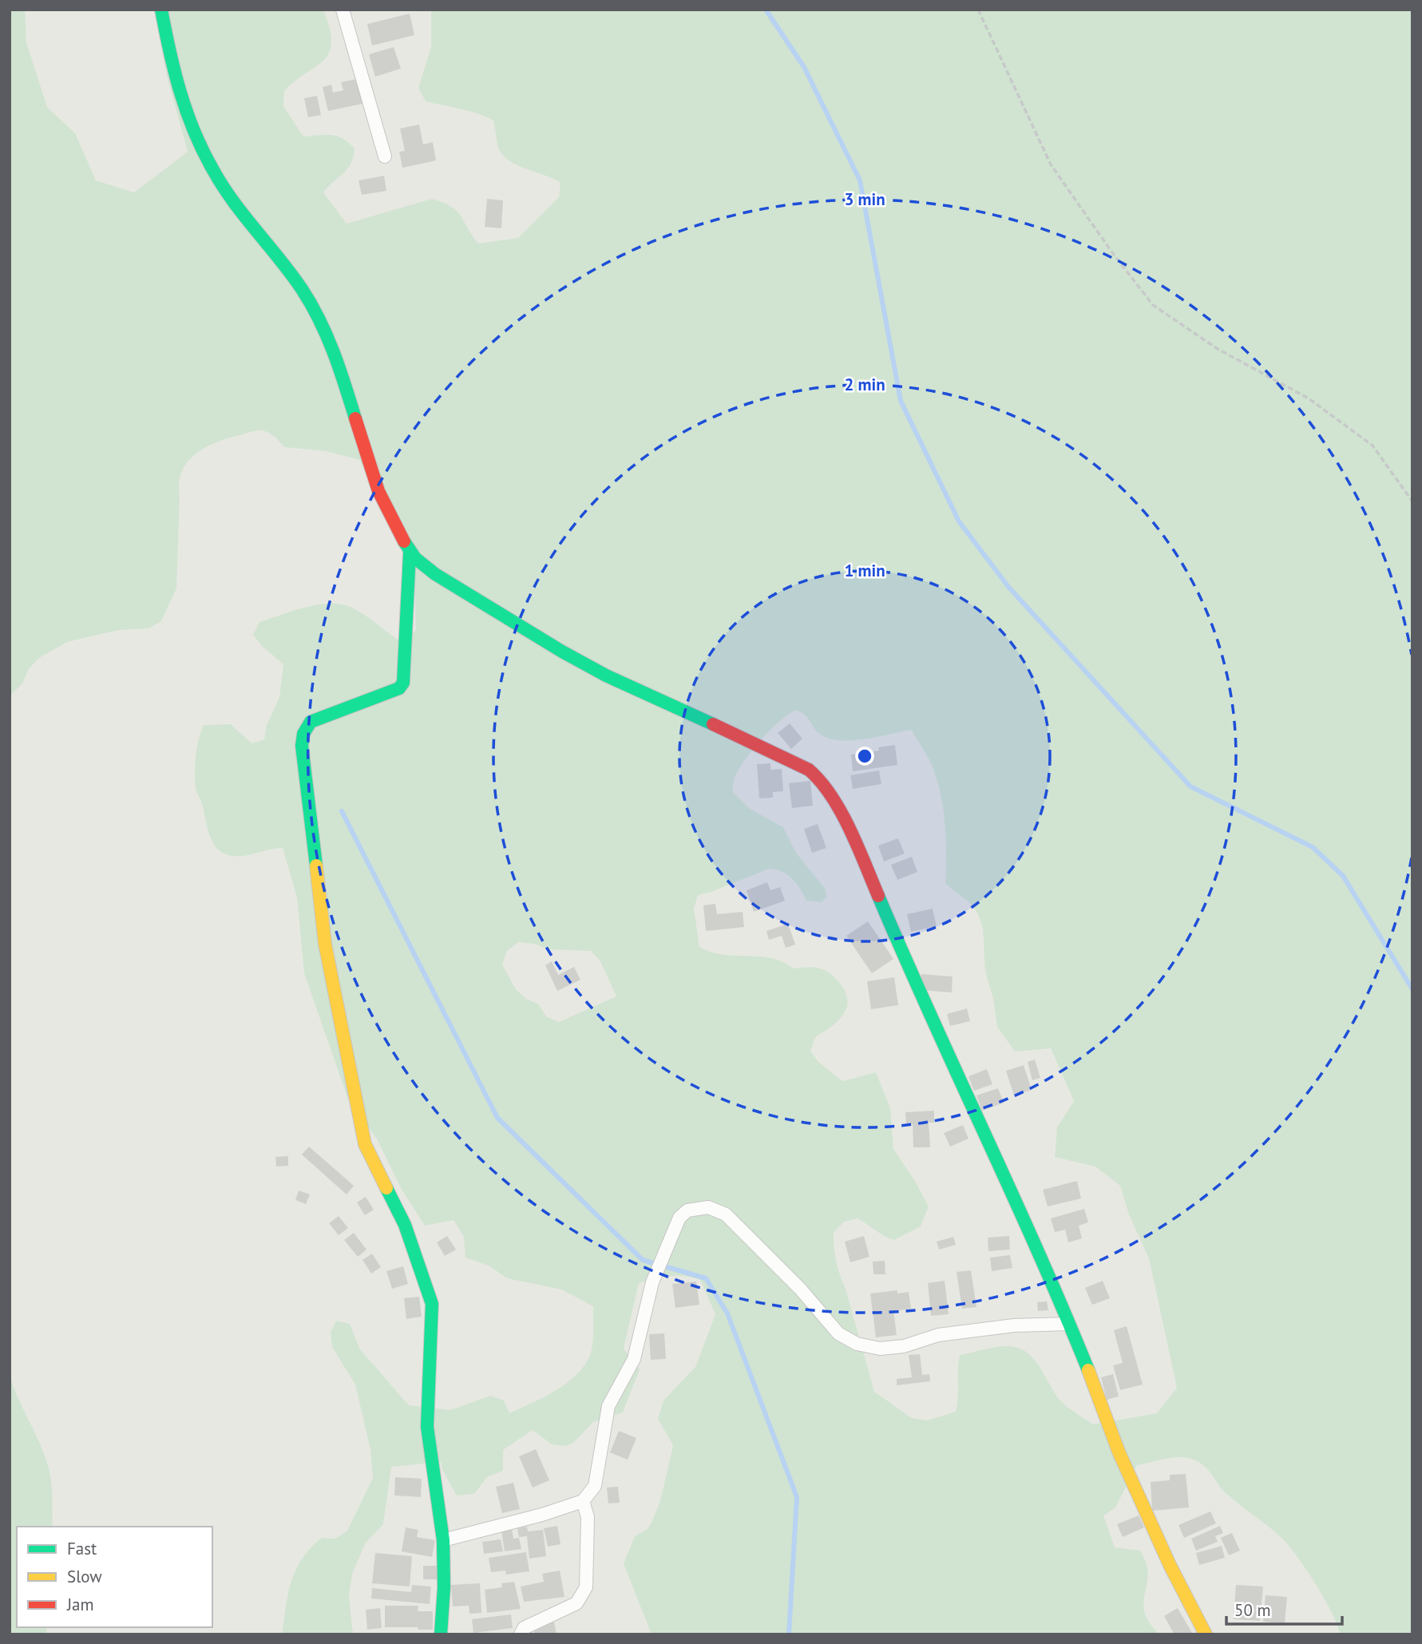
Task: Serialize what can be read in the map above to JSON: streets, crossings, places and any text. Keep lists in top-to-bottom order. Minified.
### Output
{"legend":["Fast","Slow","Jam"],"scale_bar":"50 m","rings":["3 min","2 min","1 min"]}
